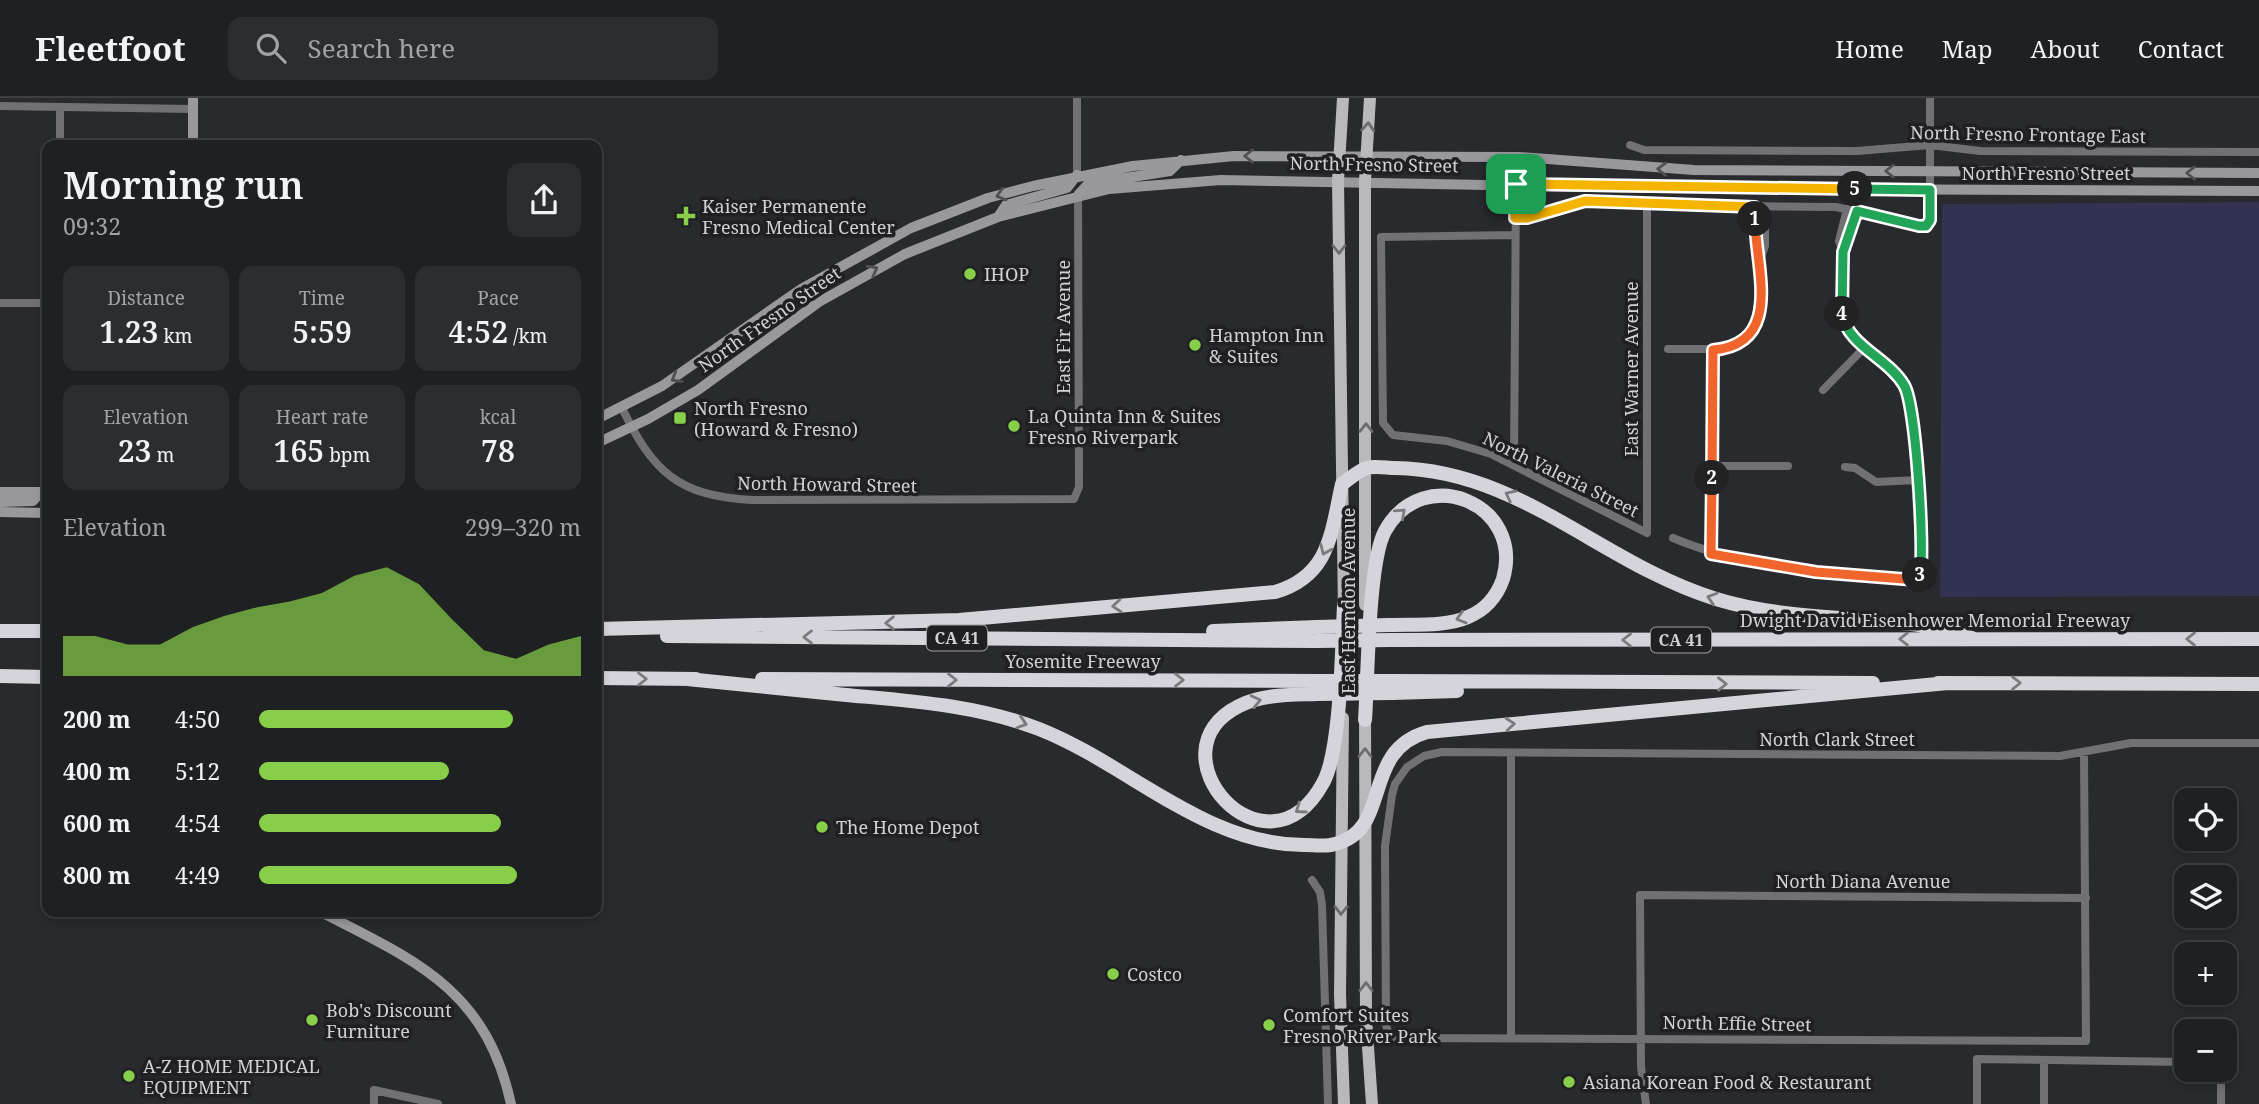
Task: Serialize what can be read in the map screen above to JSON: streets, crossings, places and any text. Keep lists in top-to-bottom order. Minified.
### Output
{"streets":{"highway":["Dwight David Eisenhower Memorial Freeway","CA 41","Yosemite Freeway"],"main road":["North Fresno Street","East Herndon Avenue"],"street":["North Fresno Frontage East","East Fir Avenue","East Warner Avenue","North Valeria Street","North Howard Street","North Clark Street","North Diana Avenue","North Effie Street"]},"crossings":[["North Fresno Street","East Fir Avenue"],["North Fresno Street","North Howard Street"],["North Fresno Street","East Herndon Avenue"],["East Fir Avenue","North Howard Street"],["East Warner Avenue","North Valeria Street"],["Dwight David Eisenhower Memorial Freeway","Yosemite Freeway"],["North Clark Street","North Effie Street"],["North Diana Avenue","North Effie Street"]],"places":{"health":["Kaiser Permanente Fresno Medical Center"],"other":["IHOP","Hampton Inn & Suites","La Quinta Inn & Suites Fresno Riverpark","The Home Depot","Costco","Bob's Discount Furniture","Comfort Suites Fresno River Park","A-Z HOME MEDICAL EQUIPMENT","Asiana Korean Food & Restaurant"],"transit":["North Fresno (Howard & Fresno)"]},"page":{"header":"Fleetfoot","search":"Search here","nav":["Home","Map","About","Contact"],"heading":["Morning run","09:32"],"pins":["5","1","4","2","3"],"stats":[["Distance","1.23 km"],["Time","5:59"],["Pace","4:52 /km"],["Elevation","23 m"],["Heart rate","165 bpm"],["kcal","78"]],"chart":["Elevation","299–320 m"],"list":[{"name":"200 m","note":"4:50"},{"name":"400 m","note":"5:12"},{"name":"600 m","note":"4:54"},{"name":"800 m","note":"4:49"}],"map_buttons":["+","−"]}}
